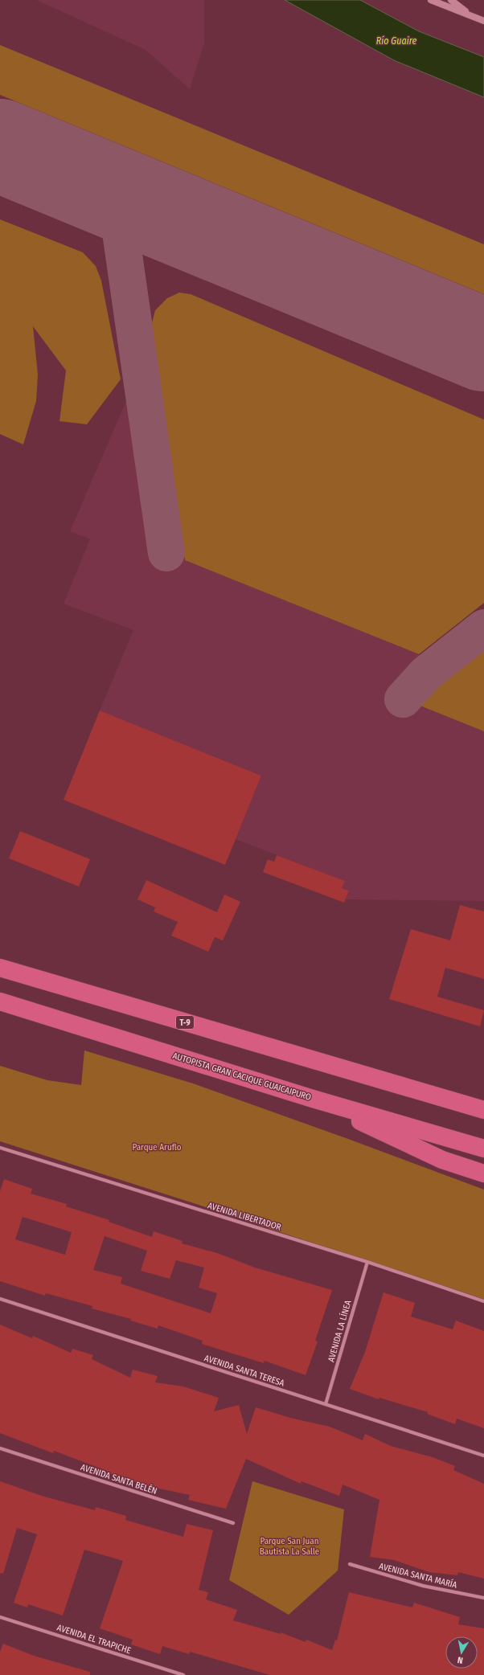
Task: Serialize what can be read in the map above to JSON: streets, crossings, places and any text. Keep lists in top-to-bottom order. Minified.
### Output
{"streets":{"highway":["T-9","AUTOPISTA GRAN CACIQUE GUAICAIPURO"],"street":["AVENIDA LIBERTADOR","AVENIDA LA LÍNEA","AVENIDA SANTA TERESA","AVENIDA SANTA BELÉN","AVENIDA SANTA MARÍA","AVENIDA EL TRAPICHE"]},"crossings":[["AVENIDA LIBERTADOR","AVENIDA LA LÍNEA"],["AVENIDA LA LÍNEA","AVENIDA SANTA TERESA"]],"water":["Río Guaire"],"parks":["Parque Aruflo","Parque San Juan Bautista La Salle"],"north":"bottom"}
